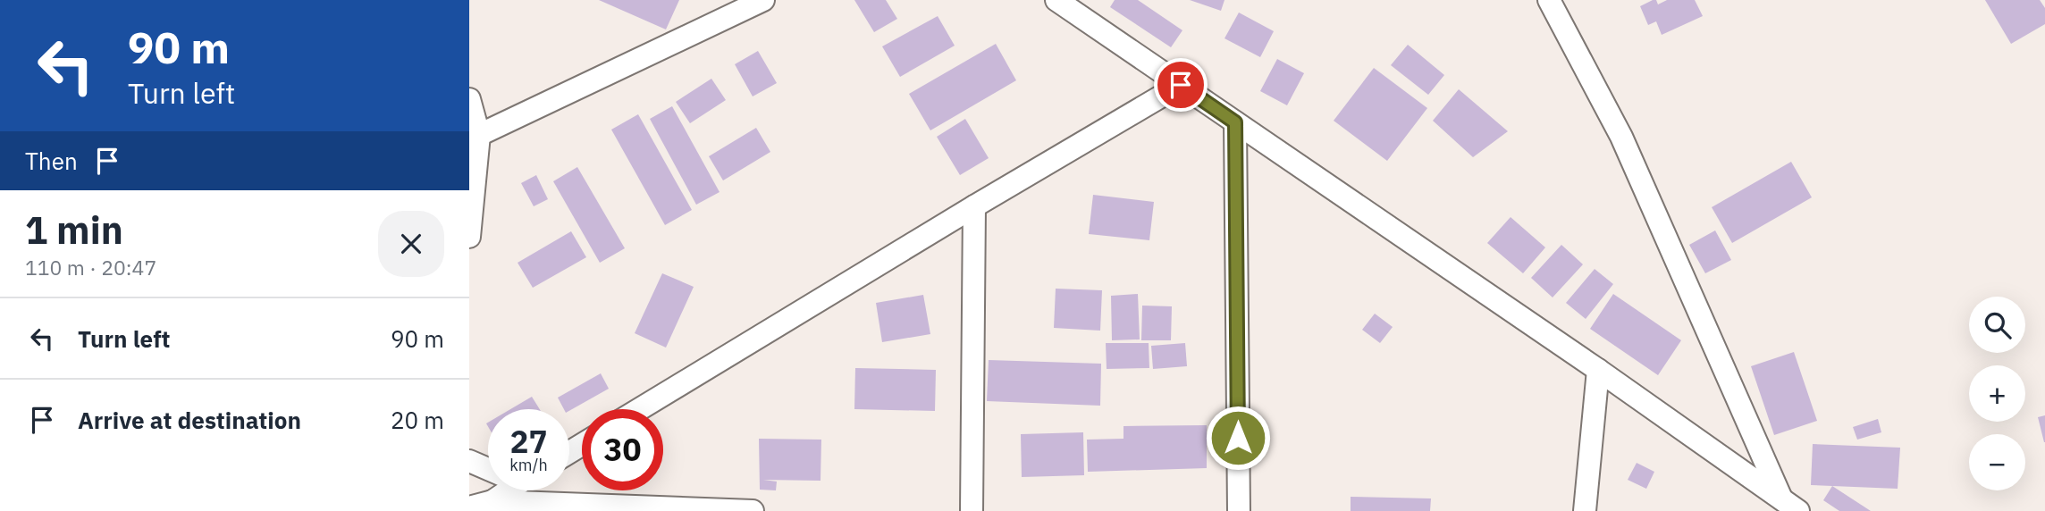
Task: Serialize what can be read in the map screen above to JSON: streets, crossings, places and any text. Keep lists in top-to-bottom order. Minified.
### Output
{"page":{"turn":["90 m","Turn left"],"then":"Then","heading":["1 min","110 m · 20:47"],"list":[{"name":"Turn left","value":"90 m"},{"name":"Arrive at destination","value":"20 m"}],"map_buttons":["+","−"],"speed":"27 km/h","limit":"30"}}
